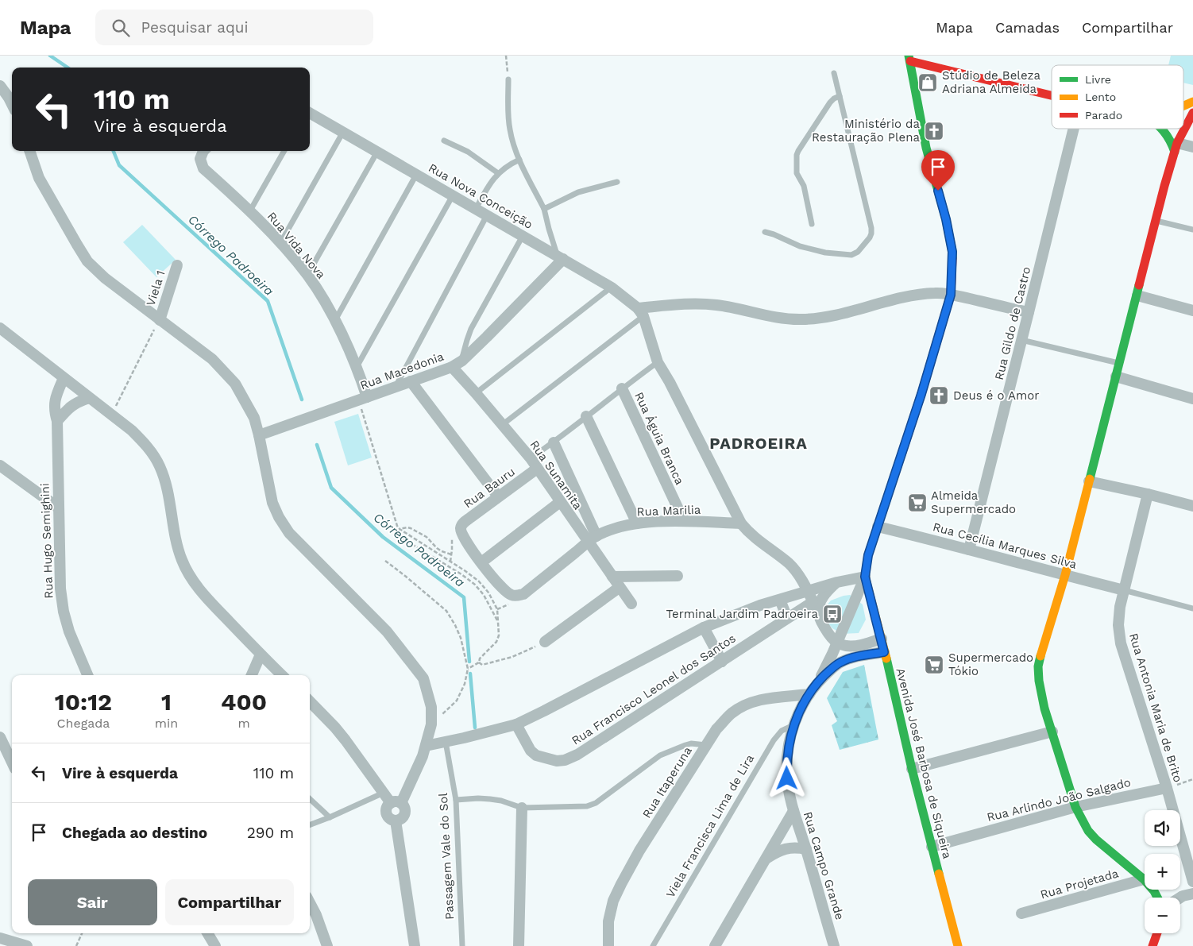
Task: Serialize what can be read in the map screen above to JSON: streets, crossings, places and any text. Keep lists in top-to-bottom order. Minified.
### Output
{"streets":{"street":["Rua Nova Conceição","Rua Vida Nova","Viela 1","Rua Gildo de Castro","Rua Macedonia","Rua Águia Branca","Rua Sunamita","Rua Bauru","Rua Marilia","Rua Hugo Semighini","Rua Cecília Marques Silva","Rua Francisco Leonel dos Santos","Rua Antonia Maria de Brito","Avenida José Barbosa de Siqueira","Rua Itaperuna","Rua Arlindo João Salgado","Rua Campo Grande","Rua Projetada"],"lane":["Viela Francisca Lima de Lira","Passagem Vale do Sol"]},"crossings":[["Rua Nova Conceição","Rua Macedonia"],["Rua Vida Nova","Rua Macedonia"],["Rua Gildo de Castro","Rua Cecília Marques Silva"],["Rua Macedonia","Rua Sunamita"],["Rua Águia Branca","Rua Marilia"],["Rua Sunamita","Rua Bauru"],["Rua Sunamita","Rua Marilia"],["Rua Bauru","Rua Marilia"],["Rua Cecília Marques Silva","Rua Antonia Maria de Brito"],["Rua Cecília Marques Silva","Avenida José Barbosa de Siqueira"],["Rua Francisco Leonel dos Santos","Avenida José Barbosa de Siqueira"],["Rua Francisco Leonel dos Santos","Passagem Vale do Sol"],["Rua Francisco Leonel dos Santos","Rua Campo Grande"],["Rua Antonia Maria de Brito","Rua Arlindo João Salgado"],["Avenida José Barbosa de Siqueira","Rua Arlindo João Salgado"],["Avenida José Barbosa de Siqueira","Rua Campo Grande"],["Rua Itaperuna","Rua Campo Grande"],["Viela Francisca Lima de Lira","Rua Campo Grande"]],"districts":["PADROEIRA"],"water":["Córrego Padroeira"],"places":{"shop":["Stúdio de Beleza Adriana Almeida"],"church":["Ministério da Restauração Plena","Deus é o Amor"],"supermarket":["Almeida Supermercado","Supermercado Tókio"],"bus stop":["Terminal Jardim Padroeira"]},"legend":["Livre","Lento","Parado"],"page":{"header":"Mapa","search":"Pesquisar aqui","nav":["Mapa","Camadas","Compartilhar"],"turn":["110 m","Vire à esquerda"],"eta":["10:12","Chegada","1","min","400","m"],"list":[{"name":"Vire à esquerda","value":"110 m"},{"name":"Chegada ao destino","value":"290 m"}],"map_buttons":["+","−"],"buttons":["Sair","Compartilhar"]}}
